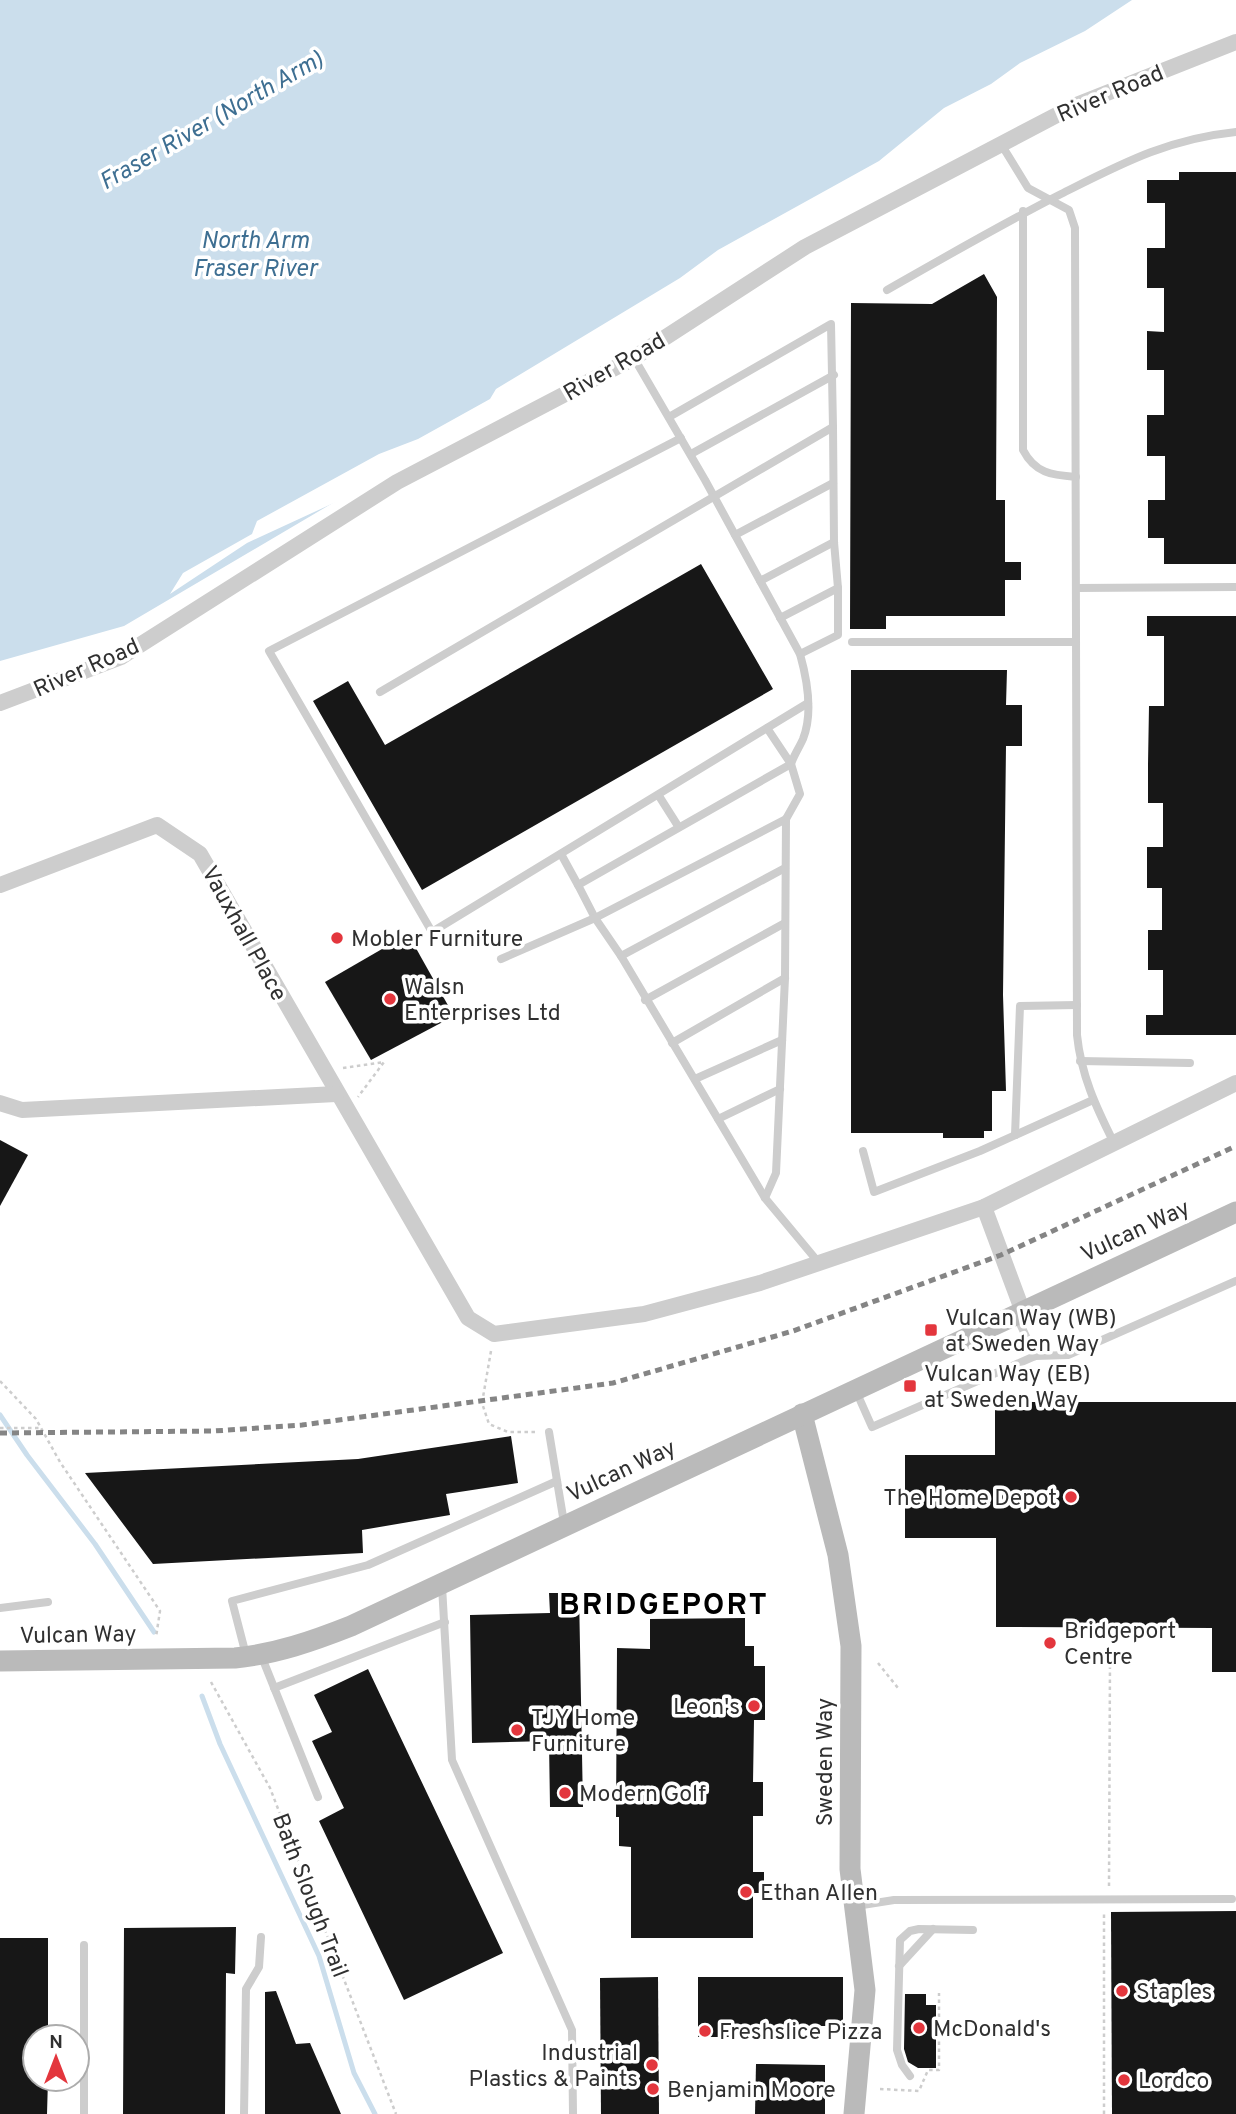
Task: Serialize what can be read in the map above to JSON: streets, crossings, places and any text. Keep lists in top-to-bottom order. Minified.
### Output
{"streets":{"street":["River Road","Vauxhall Place","Vulcan Way","Sweden Way"],"path":["Bath Slough Trail"]},"crossings":[["Vulcan Way","Sweden Way"]],"districts":["BRIDGEPORT"],"water":["Fraser River (North Arm)","North Arm Fraser River"],"places":{"other":["Mobler Furniture","Walsn Enterprises Ltd","The Home Depot","Bridgeport Centre","Leon's","TJY Home Furniture","Modern Golf","Ethan Allen","Staples","McDonald's","Freshslice Pizza","Industrial Plastics & Paints","Lordco","Benjamin Moore"],"transit":["Vulcan Way (WB) at Sweden Way","Vulcan Way (EB) at Sweden Way"]},"north":"top"}
